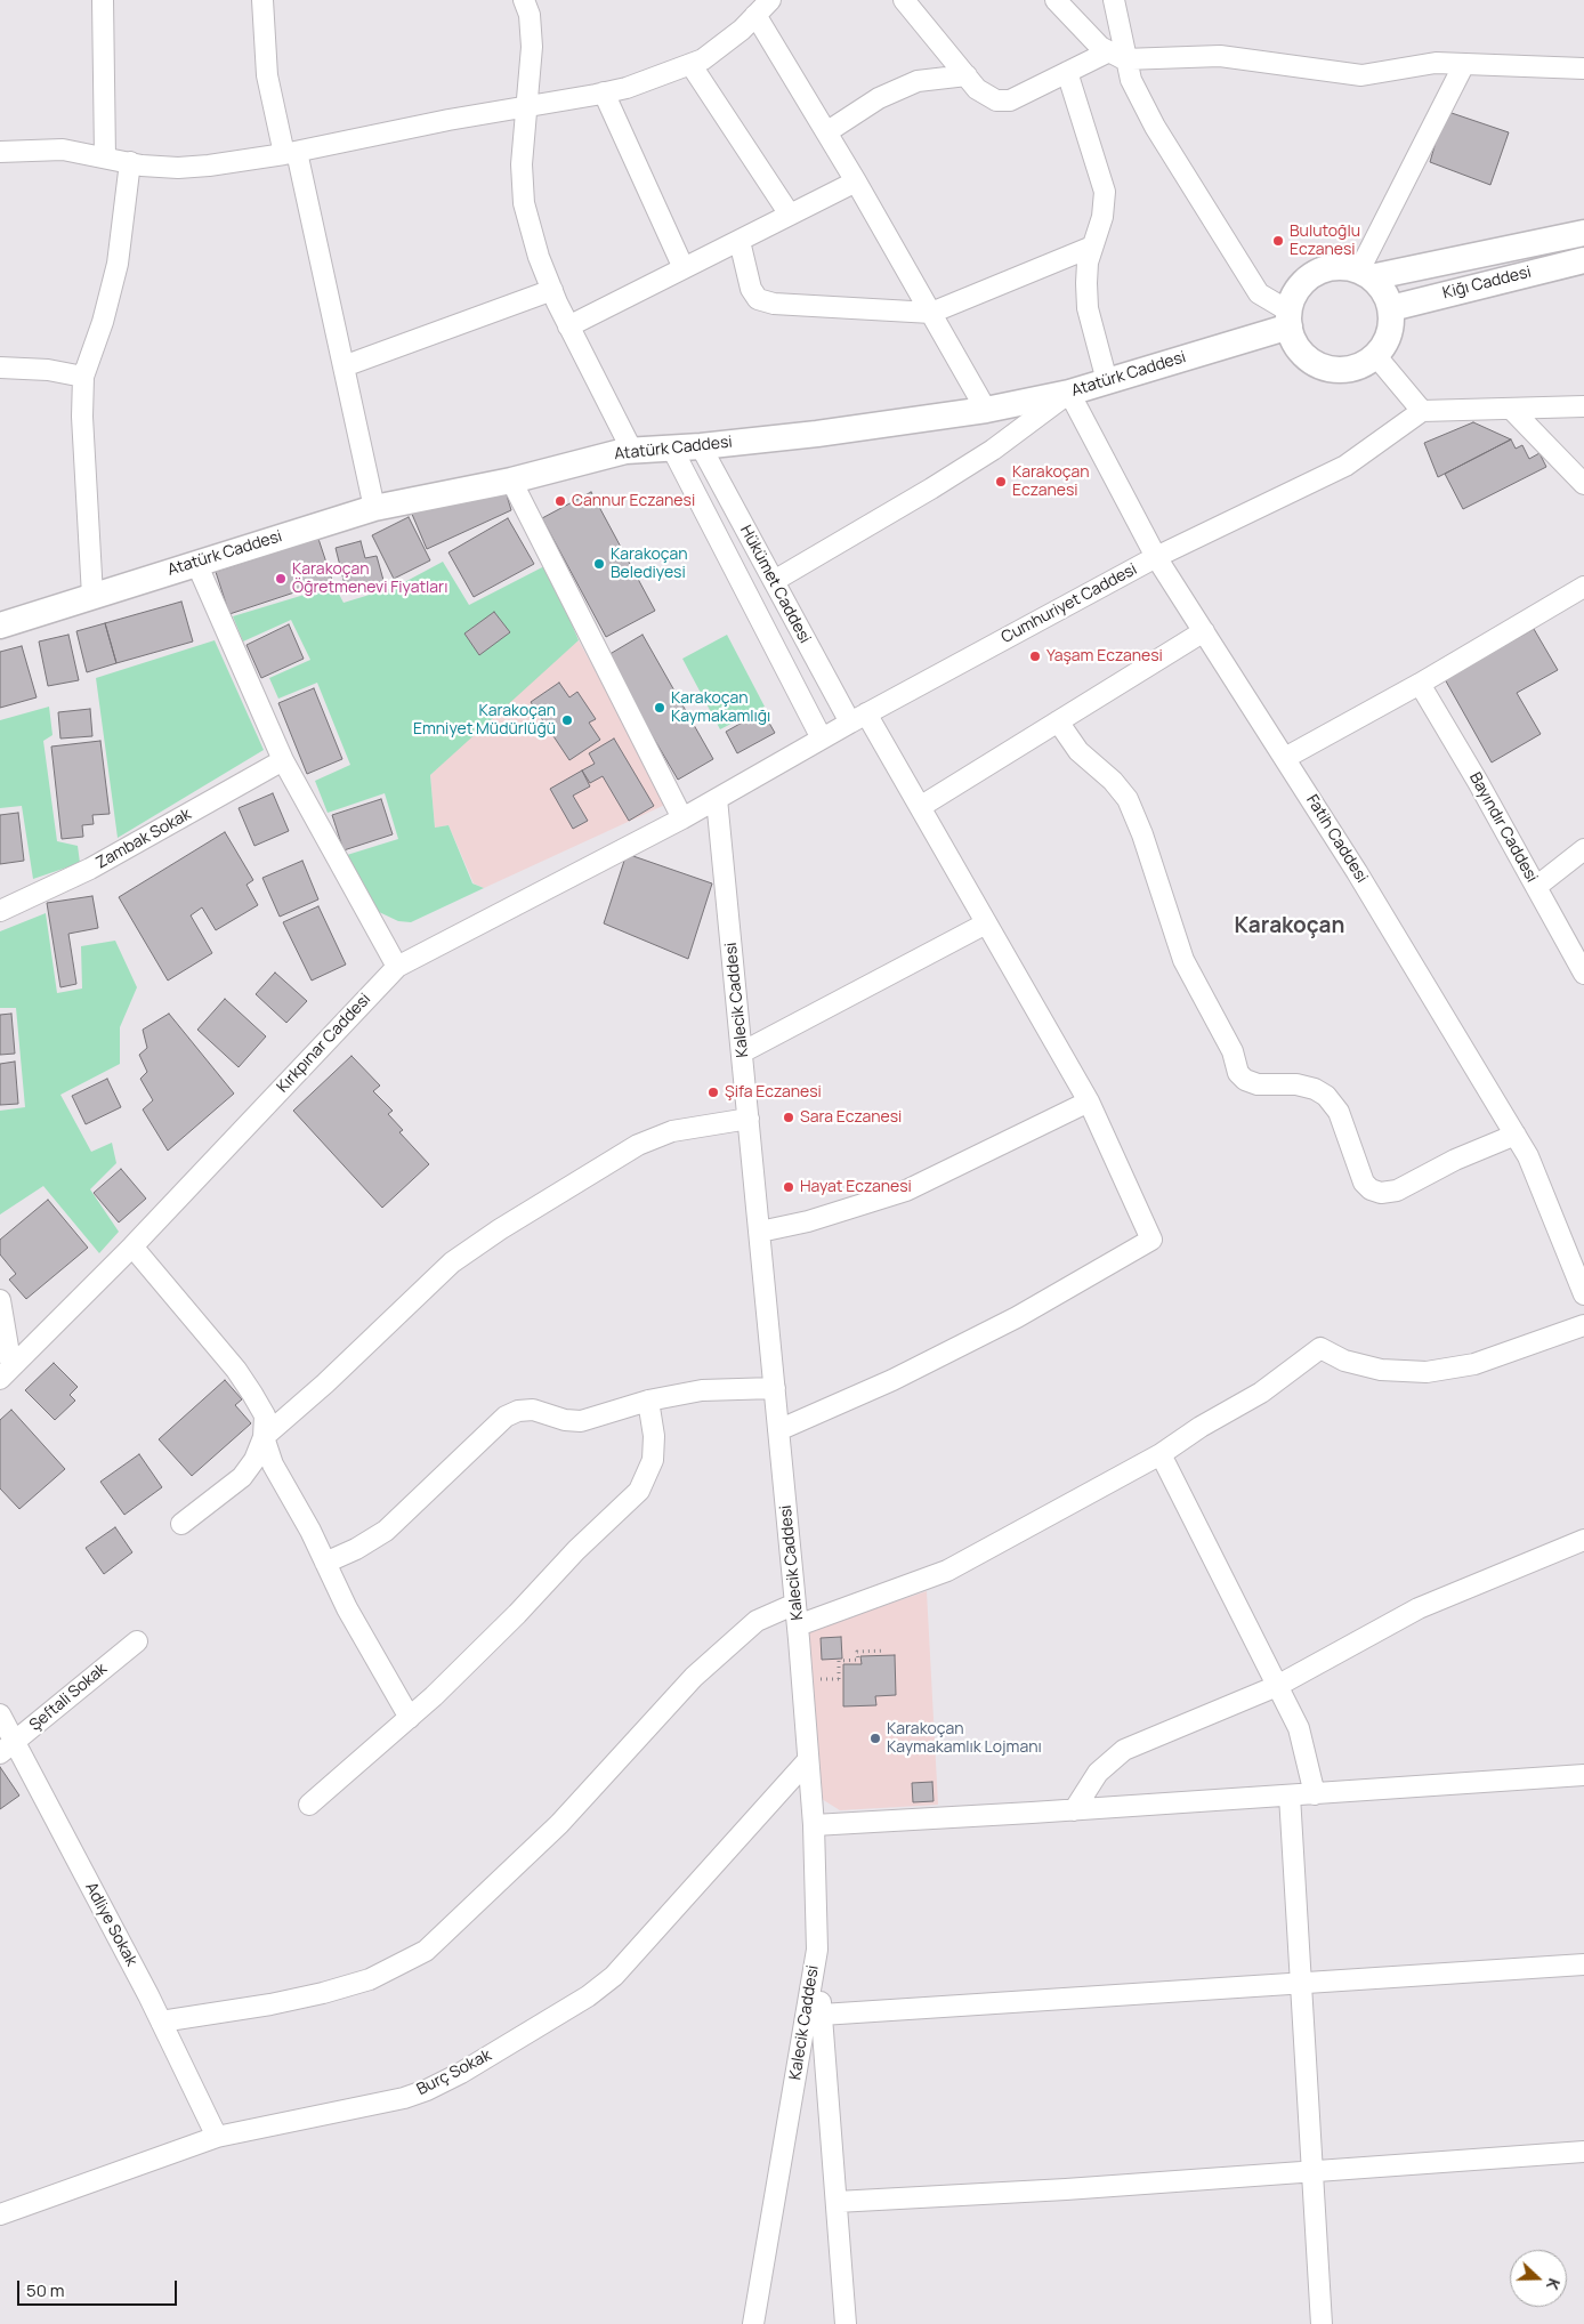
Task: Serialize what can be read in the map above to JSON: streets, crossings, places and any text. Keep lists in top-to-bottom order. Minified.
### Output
{"streets":{"main road":["Kiğı Caddesi","Atatürk Caddesi"],"street":["Hükümet Caddesi","Cumhuriyet Caddesi","Bayındır Caddesi","Zambak Sokak","Fatih Caddesi","Kalecik Caddesi","Kırkpınar Caddesi","Şeftali Sokak","Adliye Sokak","Burç Sokak"]},"crossings":[["Kiğı Caddesi","Atatürk Caddesi"],["Atatürk Caddesi","Hükümet Caddesi"],["Atatürk Caddesi","Fatih Caddesi"],["Hükümet Caddesi","Cumhuriyet Caddesi"],["Hükümet Caddesi","Kalecik Caddesi"],["Cumhuriyet Caddesi","Fatih Caddesi"],["Cumhuriyet Caddesi","Kalecik Caddesi"],["Cumhuriyet Caddesi","Kırkpınar Caddesi"],["Kalecik Caddesi","Kırkpınar Caddesi"],["Kalecik Caddesi","Burç Sokak"],["Şeftali Sokak","Adliye Sokak"],["Adliye Sokak","Burç Sokak"]],"districts":["Karakoçan"],"places":["Bulutoğlu Eczanesi","Karakoçan Eczanesi","Cannur Eczanesi","Karakoçan Belediyesi","Karakoçan Öğretmenevi Fiyatları","Yaşam Eczanesi","Karakoçan Kaymakamlığı","Karakoçan Emniyet Müdürlüğü","Şifa Eczanesi","Sara Eczanesi","Hayat Eczanesi","Karakoçan Kaymakamlık Lojmanı"],"scale_bar":"50 m","north":"right"}
